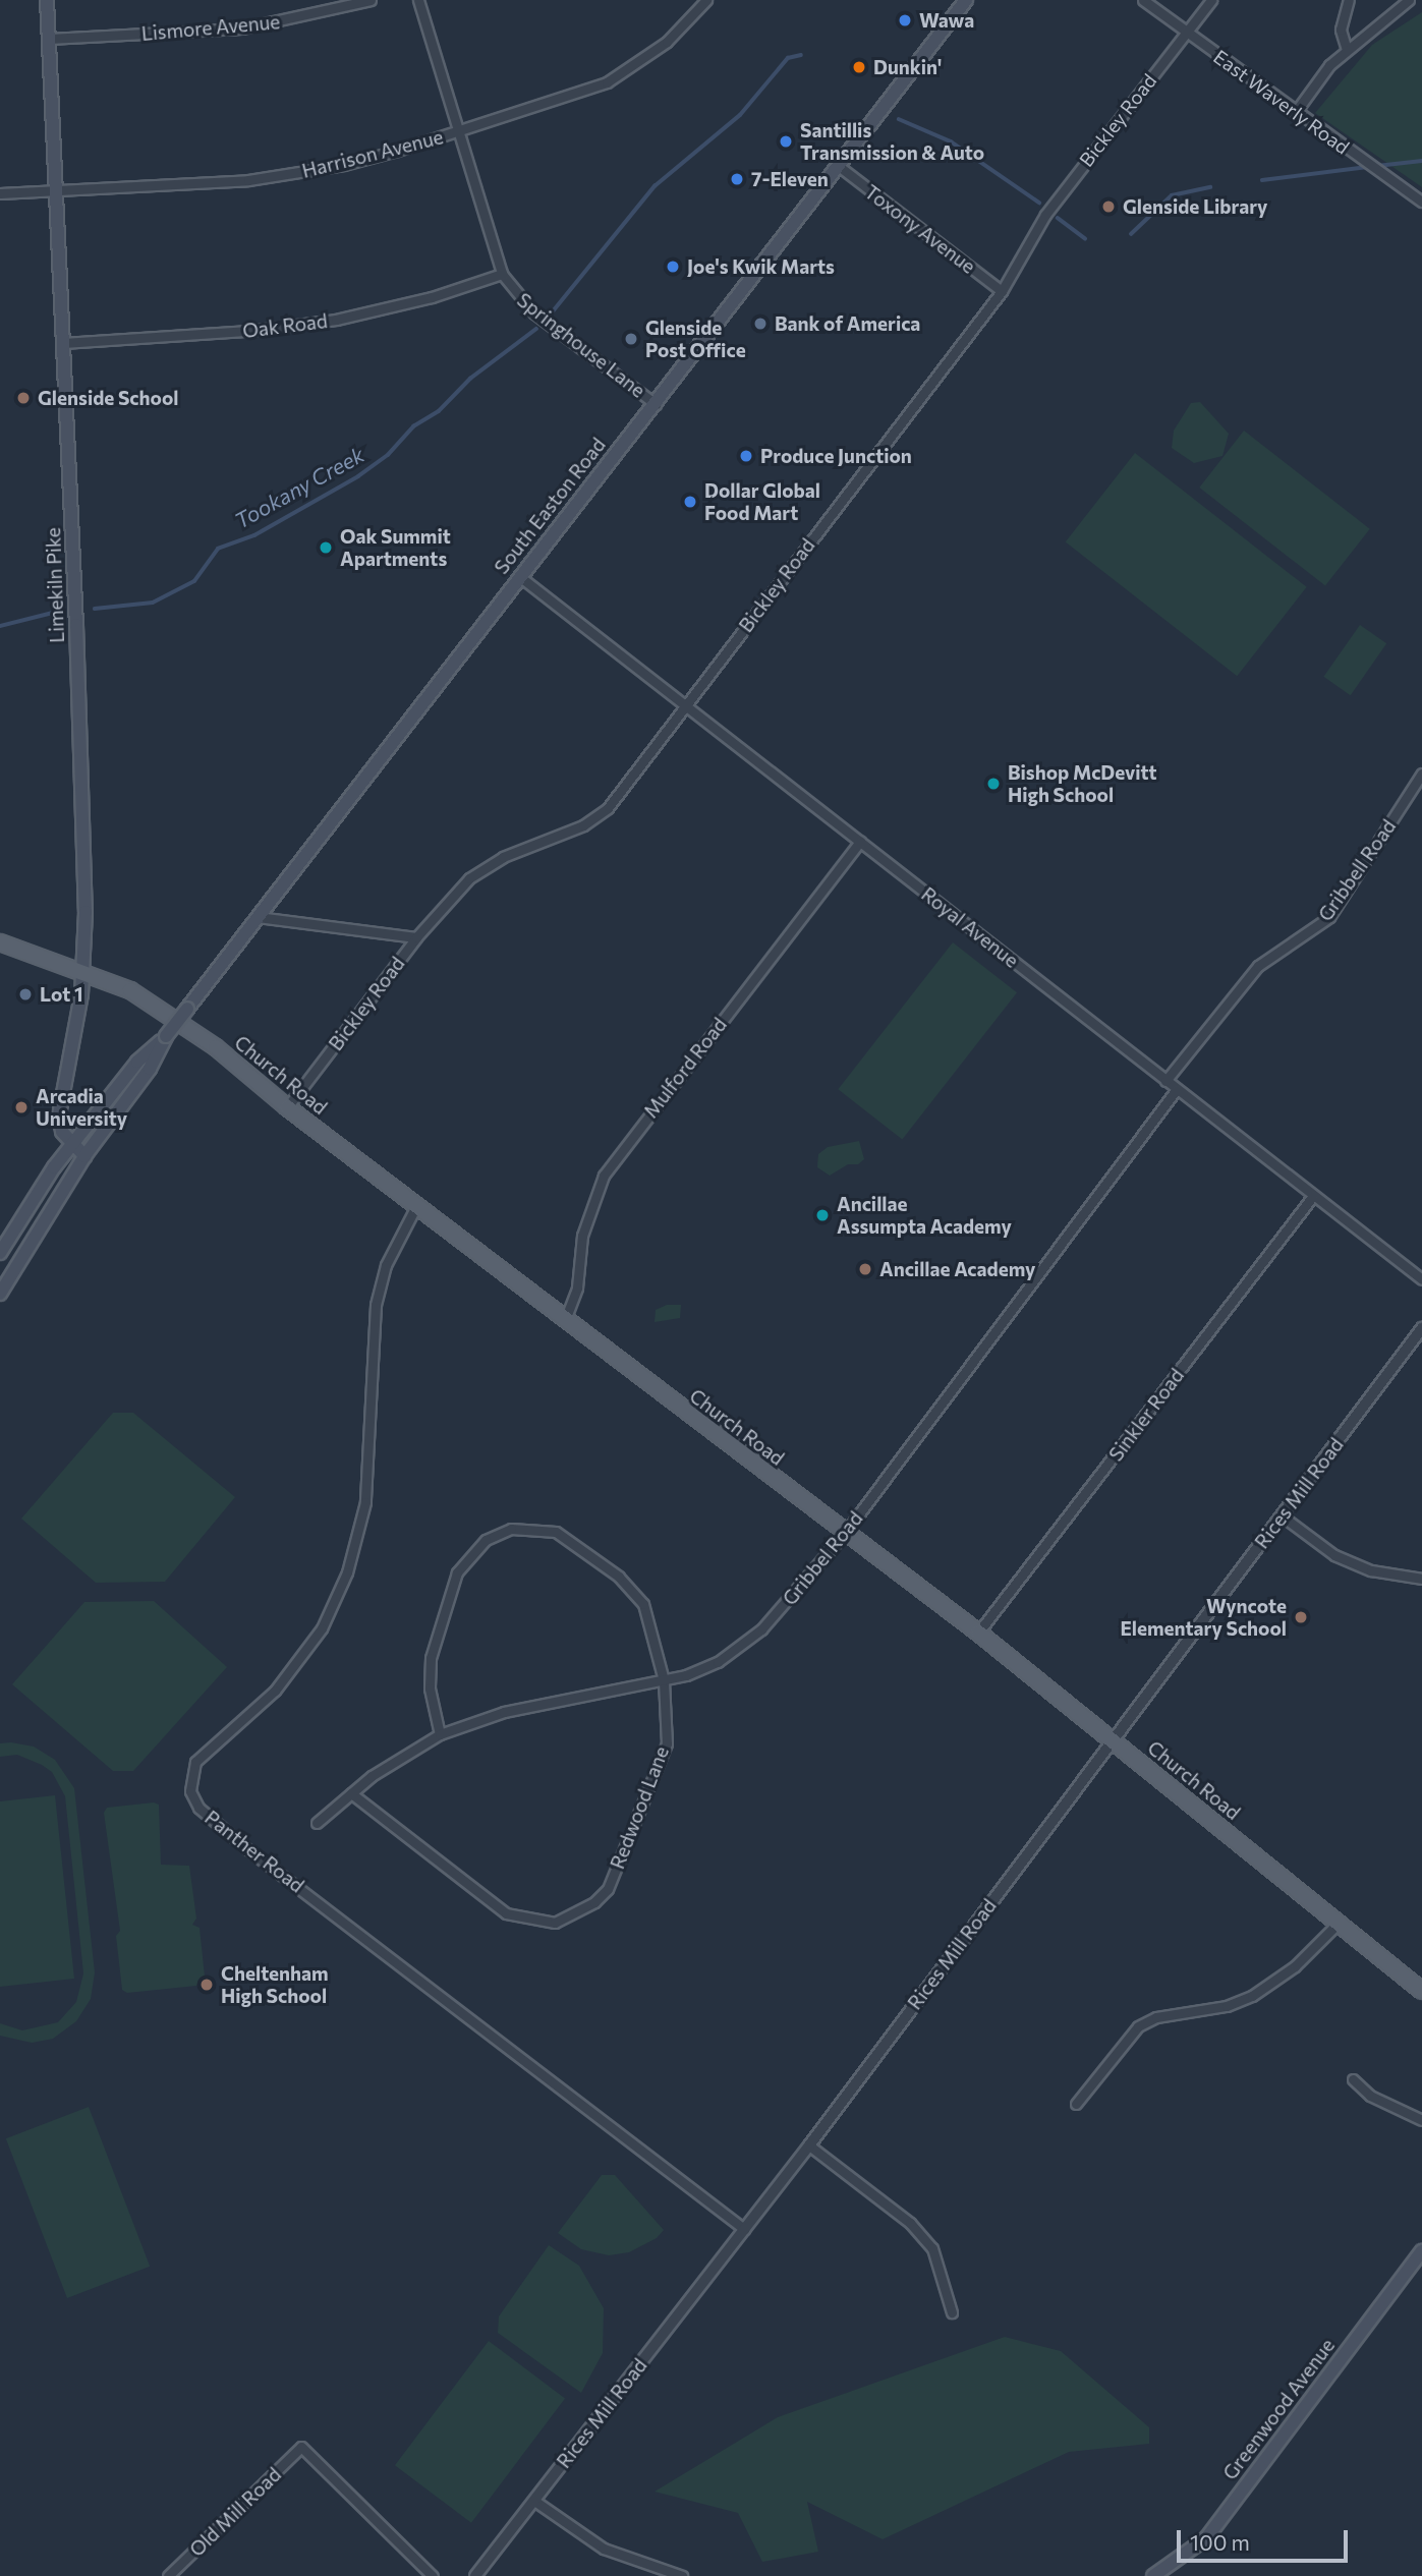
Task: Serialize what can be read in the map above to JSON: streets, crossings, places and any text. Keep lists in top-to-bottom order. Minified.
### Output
{"streets":{"main road":["South Easton Road","Limekiln Pike","Church Road","Greenwood Avenue"],"street":["Lismore Avenue","East Waverly Road","Bickley Road","Harrison Avenue","Toxony Avenue","Oak Road","Springhouse Lane","Gribbell Road","Royal Avenue","Mulford Road","Sinkler Road","Rices Mill Road","Gribbel Road","Redwood Lane","Panther Road","Old Mill Road"]},"crossings":[["Lismore Avenue","Limekiln Pike"],["East Waverly Road","Bickley Road"],["Bickley Road","Toxony Avenue"],["Bickley Road","Royal Avenue"],["Bickley Road","Church Road"],["Harrison Avenue","Springhouse Lane"],["Harrison Avenue","Limekiln Pike"],["Toxony Avenue","South Easton Road"],["Oak Road","Springhouse Lane"],["Oak Road","Limekiln Pike"],["Springhouse Lane","South Easton Road"],["South Easton Road","Limekiln Pike"],["South Easton Road","Royal Avenue"],["Limekiln Pike","Church Road"],["Gribbell Road","Royal Avenue"],["Royal Avenue","Mulford Road"],["Royal Avenue","Sinkler Road"],["Royal Avenue","Gribbel Road"],["Mulford Road","Church Road"],["Church Road","Sinkler Road"],["Church Road","Rices Mill Road"],["Church Road","Gribbel Road"],["Church Road","Panther Road"],["Rices Mill Road","Panther Road"],["Gribbel Road","Redwood Lane"]],"water":["Tookany Creek"],"places":["Wawa","Dunkin'","Santillis Transmission & Auto","7-Eleven","Glenside Library","Joe's Kwik Marts","Bank of America","Glenside Post Office","Glenside School","Produce Junction","Dollar Global Food Mart","Oak Summit Apartments","Bishop McDevitt High School","Lot 1","Arcadia University","Ancillae Assumpta Academy","Ancillae Academy","Wyncote Elementary School","Cheltenham High School"],"scale_bar":"100 m"}
